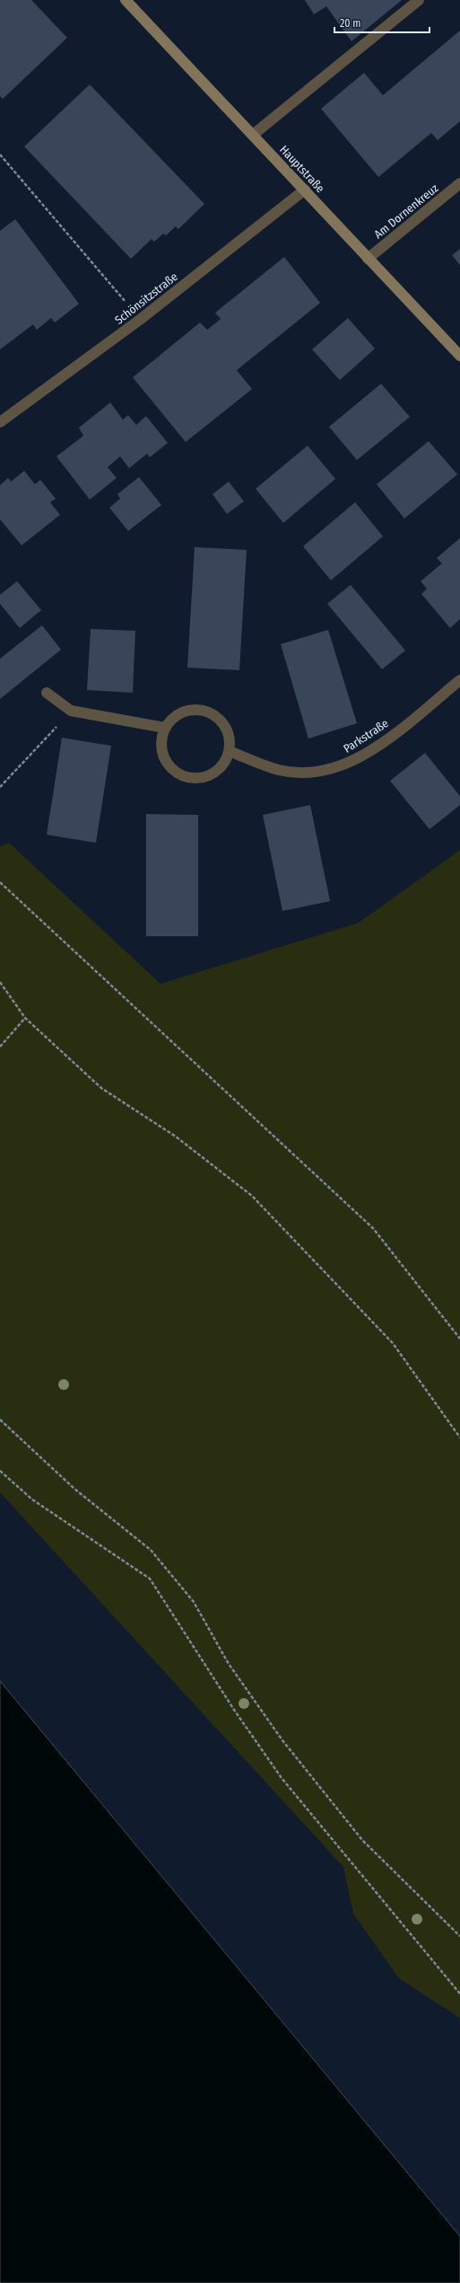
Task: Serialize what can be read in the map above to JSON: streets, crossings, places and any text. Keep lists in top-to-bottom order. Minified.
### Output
{"streets":{"main road":["Hauptstraße"],"street":["Am Dornenkreuz","Schönsitzstraße","Parkstraße"]},"crossings":[["Hauptstraße","Am Dornenkreuz"],["Hauptstraße","Schönsitzstraße"]],"scale_bar":"20 m"}
